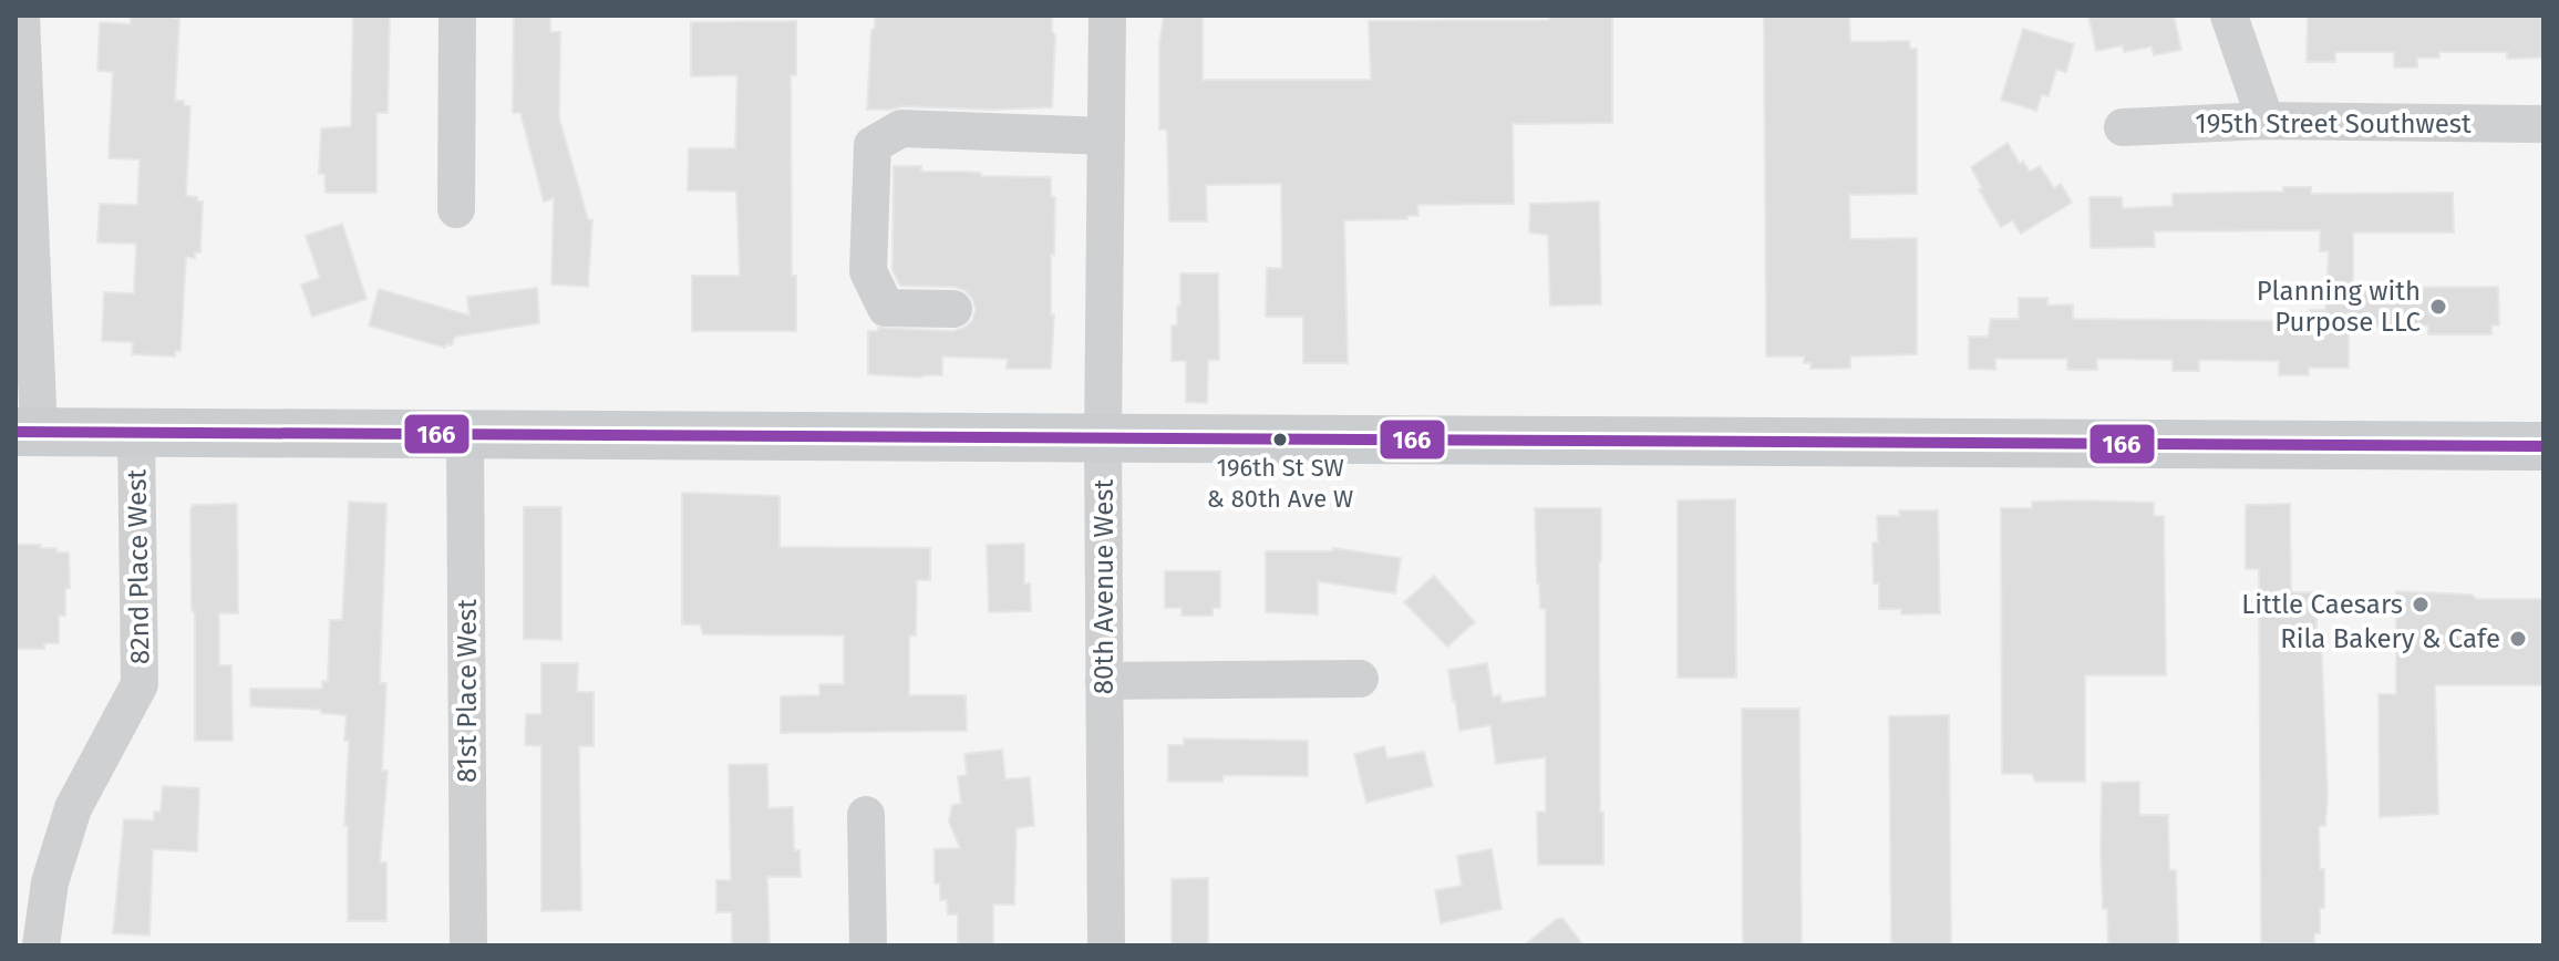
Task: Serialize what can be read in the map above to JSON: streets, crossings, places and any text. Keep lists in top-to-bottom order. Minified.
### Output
{"streets":{"street":["195th Street Southwest","82nd Place West","80th Avenue West","81st Place West"]},"places":["Planning with Purpose LLC","196th St SW & 80th Ave W","Little Caesars","Rila Bakery & Cafe"],"lines":["transit line 166"]}
